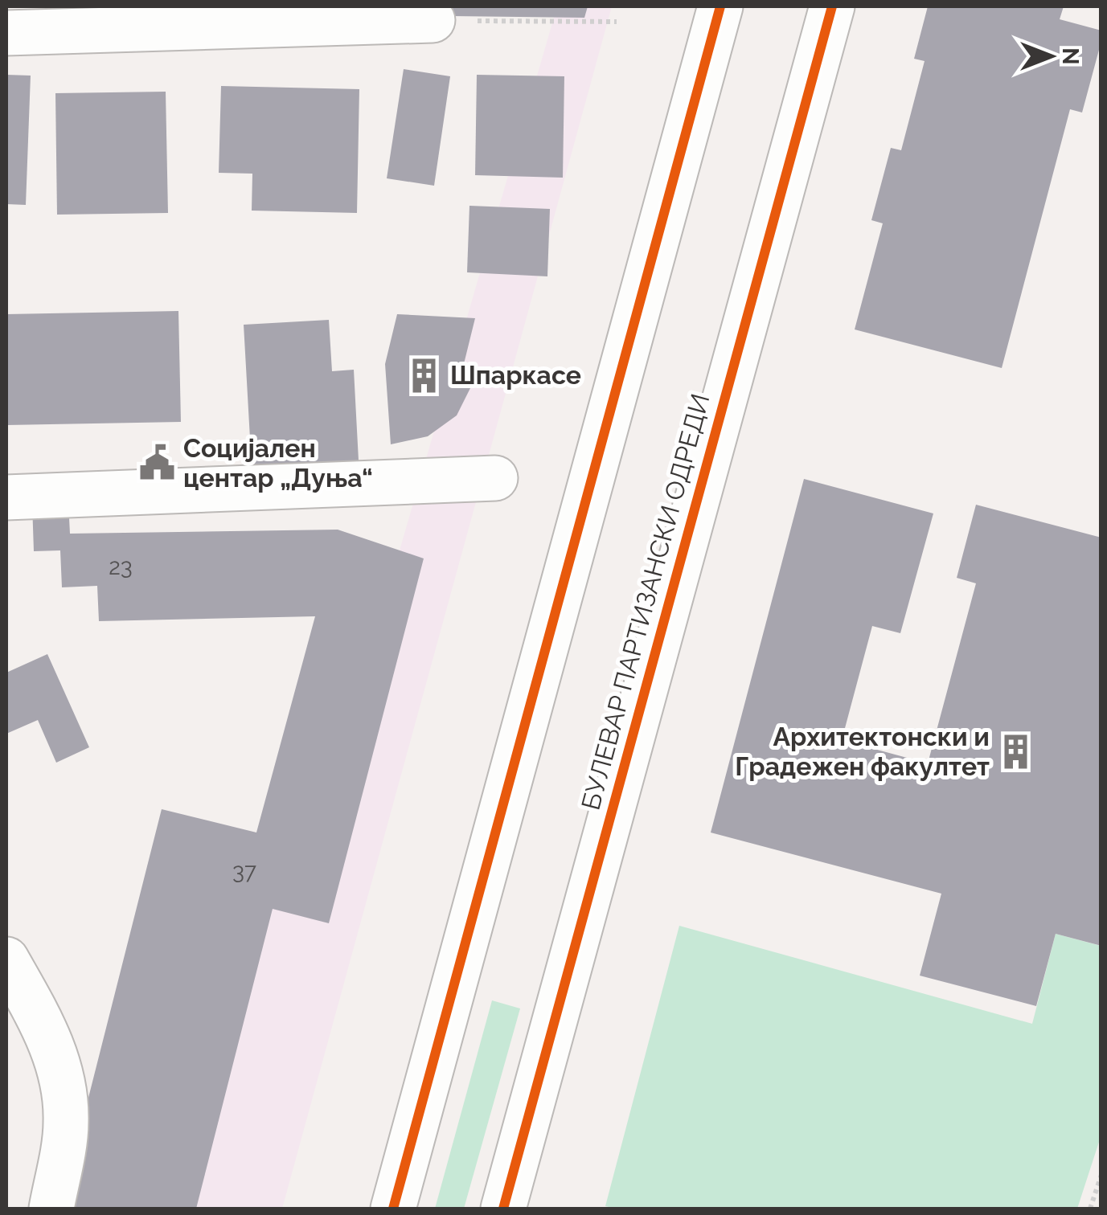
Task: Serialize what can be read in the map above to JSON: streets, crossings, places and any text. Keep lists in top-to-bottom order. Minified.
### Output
{"streets":{"street":["БУЛЕВАР ПАРТИЗАНСКИ ОДРЕДИ"]},"places":{"building":["Шпаркасе","Архитектонски и Градежен факултет"],"public building":["Социјален центар „Дуња“"]},"house_numbers":["23","37"],"north":"right"}
